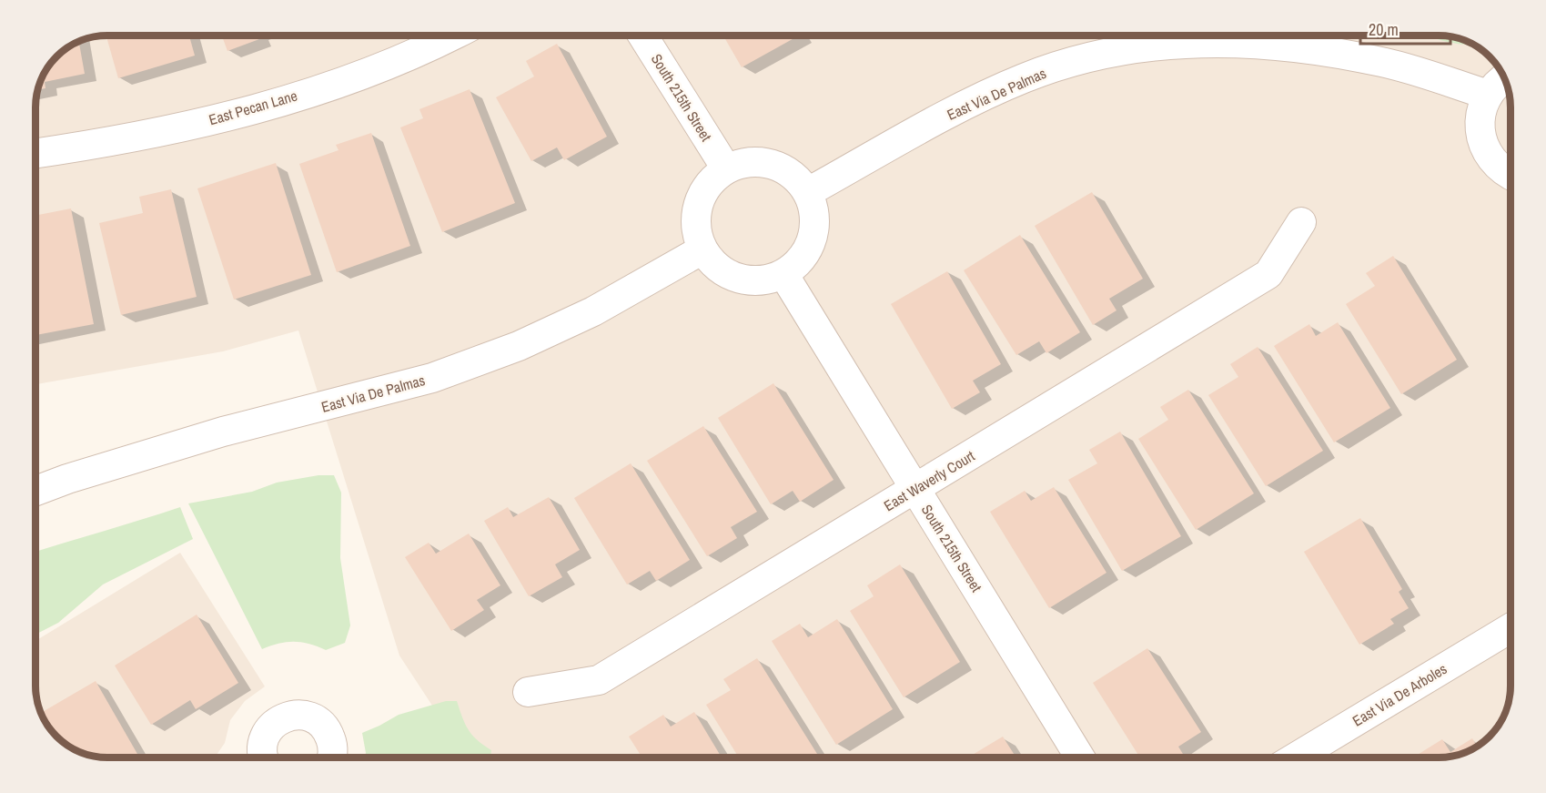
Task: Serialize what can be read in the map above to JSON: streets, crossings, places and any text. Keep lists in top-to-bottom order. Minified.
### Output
{"streets":{"street":["East Via De Palmas","South 215th Street","East Pecan Lane","East Waverly Court","East Via De Arboles"]},"crossings":[["East Via De Palmas","South 215th Street"],["South 215th Street","East Waverly Court"]],"scale_bar":"20 m"}
